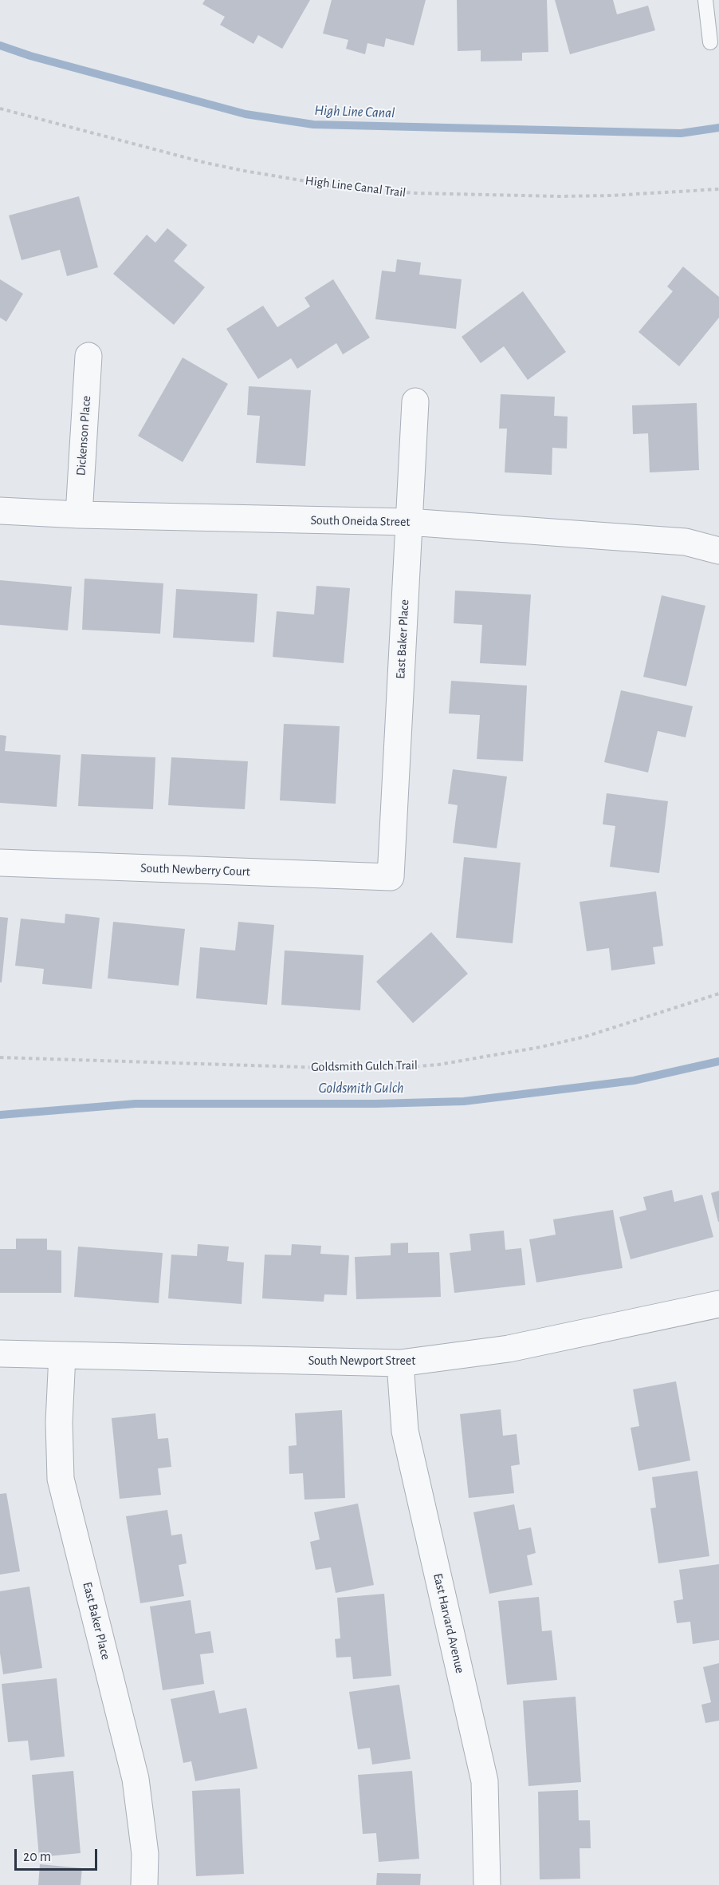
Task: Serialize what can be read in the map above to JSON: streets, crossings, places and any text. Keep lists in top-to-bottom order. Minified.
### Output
{"streets":{"street":["Dickenson Place","South Oneida Street","East Baker Place","South Newberry Court","South Newport Street","East Harvard Avenue"],"path":["High Line Canal Trail","Goldsmith Gulch Trail"]},"crossings":[["Dickenson Place","South Oneida Street"],["South Oneida Street","East Baker Place"],["East Baker Place","South Newberry Court"],["East Baker Place","South Newport Street"],["South Newport Street","East Harvard Avenue"]],"water":["High Line Canal","Goldsmith Gulch"],"scale_bar":"20 m"}
